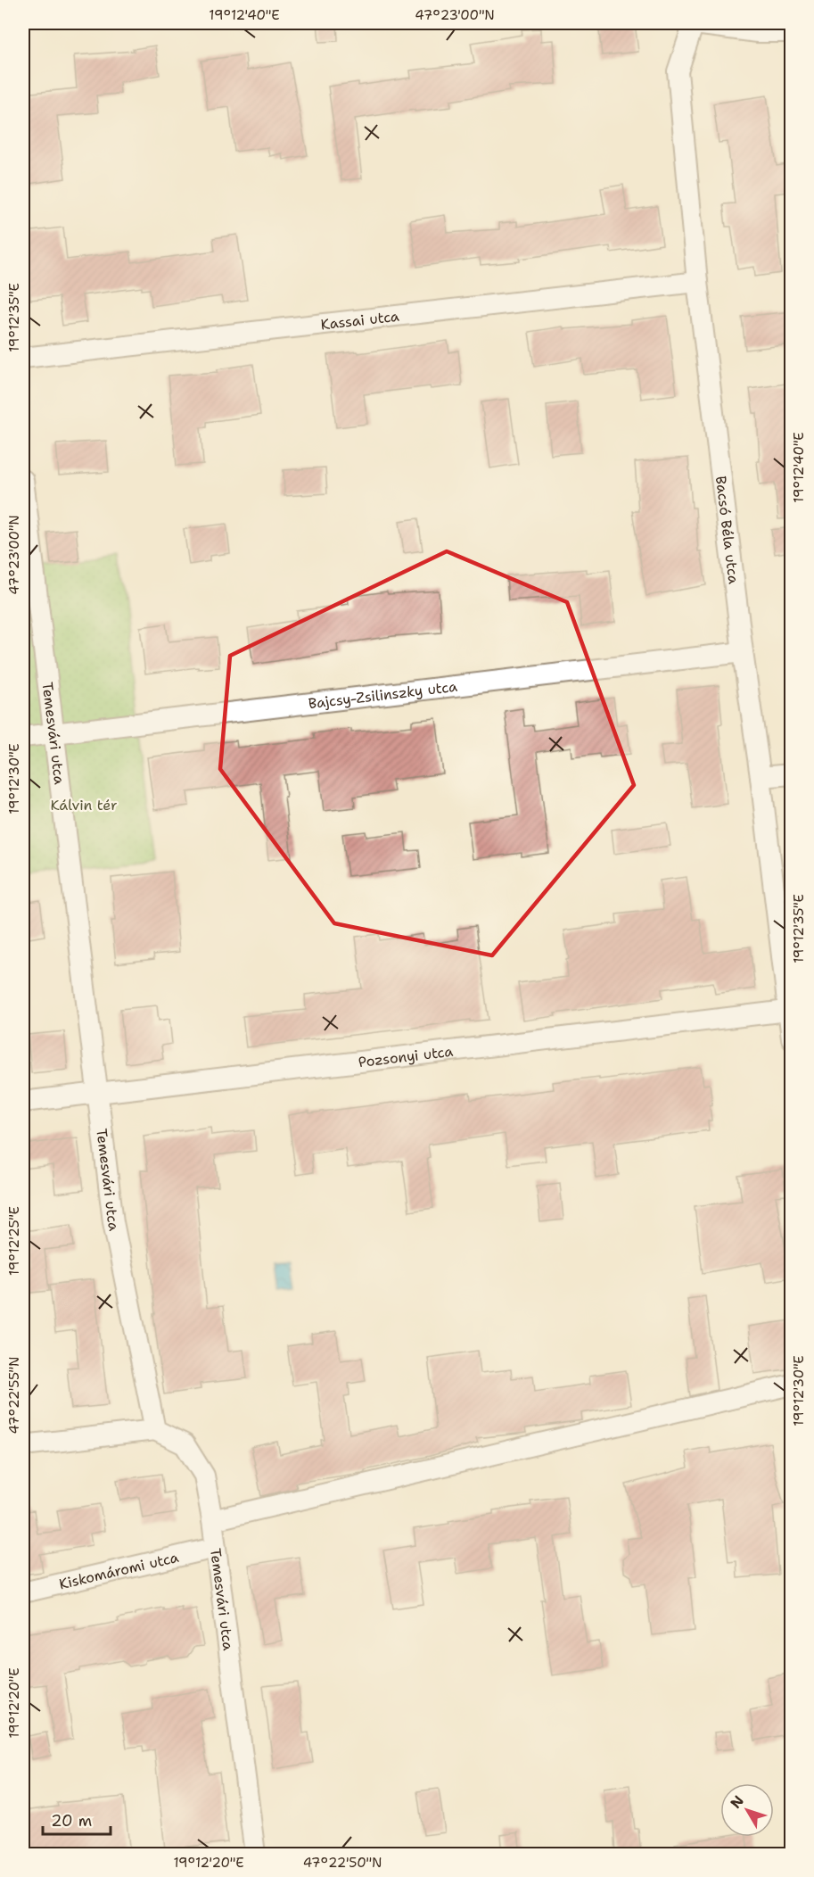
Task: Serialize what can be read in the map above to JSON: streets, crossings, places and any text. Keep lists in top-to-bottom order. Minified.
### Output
{"streets":{"street":["Kassai utca","Bacsó Béla utca","Bajcsy-Zsilinszky utca","Temesvári utca","Pozsonyi utca","Kiskomáromi utca"]},"crossings":[["Kassai utca","Bacsó Béla utca"],["Bacsó Béla utca","Bajcsy-Zsilinszky utca"],["Bacsó Béla utca","Pozsonyi utca"],["Bajcsy-Zsilinszky utca","Temesvári utca"],["Temesvári utca","Pozsonyi utca"],["Temesvári utca","Kiskomáromi utca"]],"parks":["Kálvin tér"],"scale_bar":"20 m","north":"top left","coordinates":["19°12'40\"E","47°23'00\"N","19°12'35\"E","19°12'30\"E","19°12'25\"E","47°22'55\"N","19°12'20\"E","47°22'50\"N"]}
